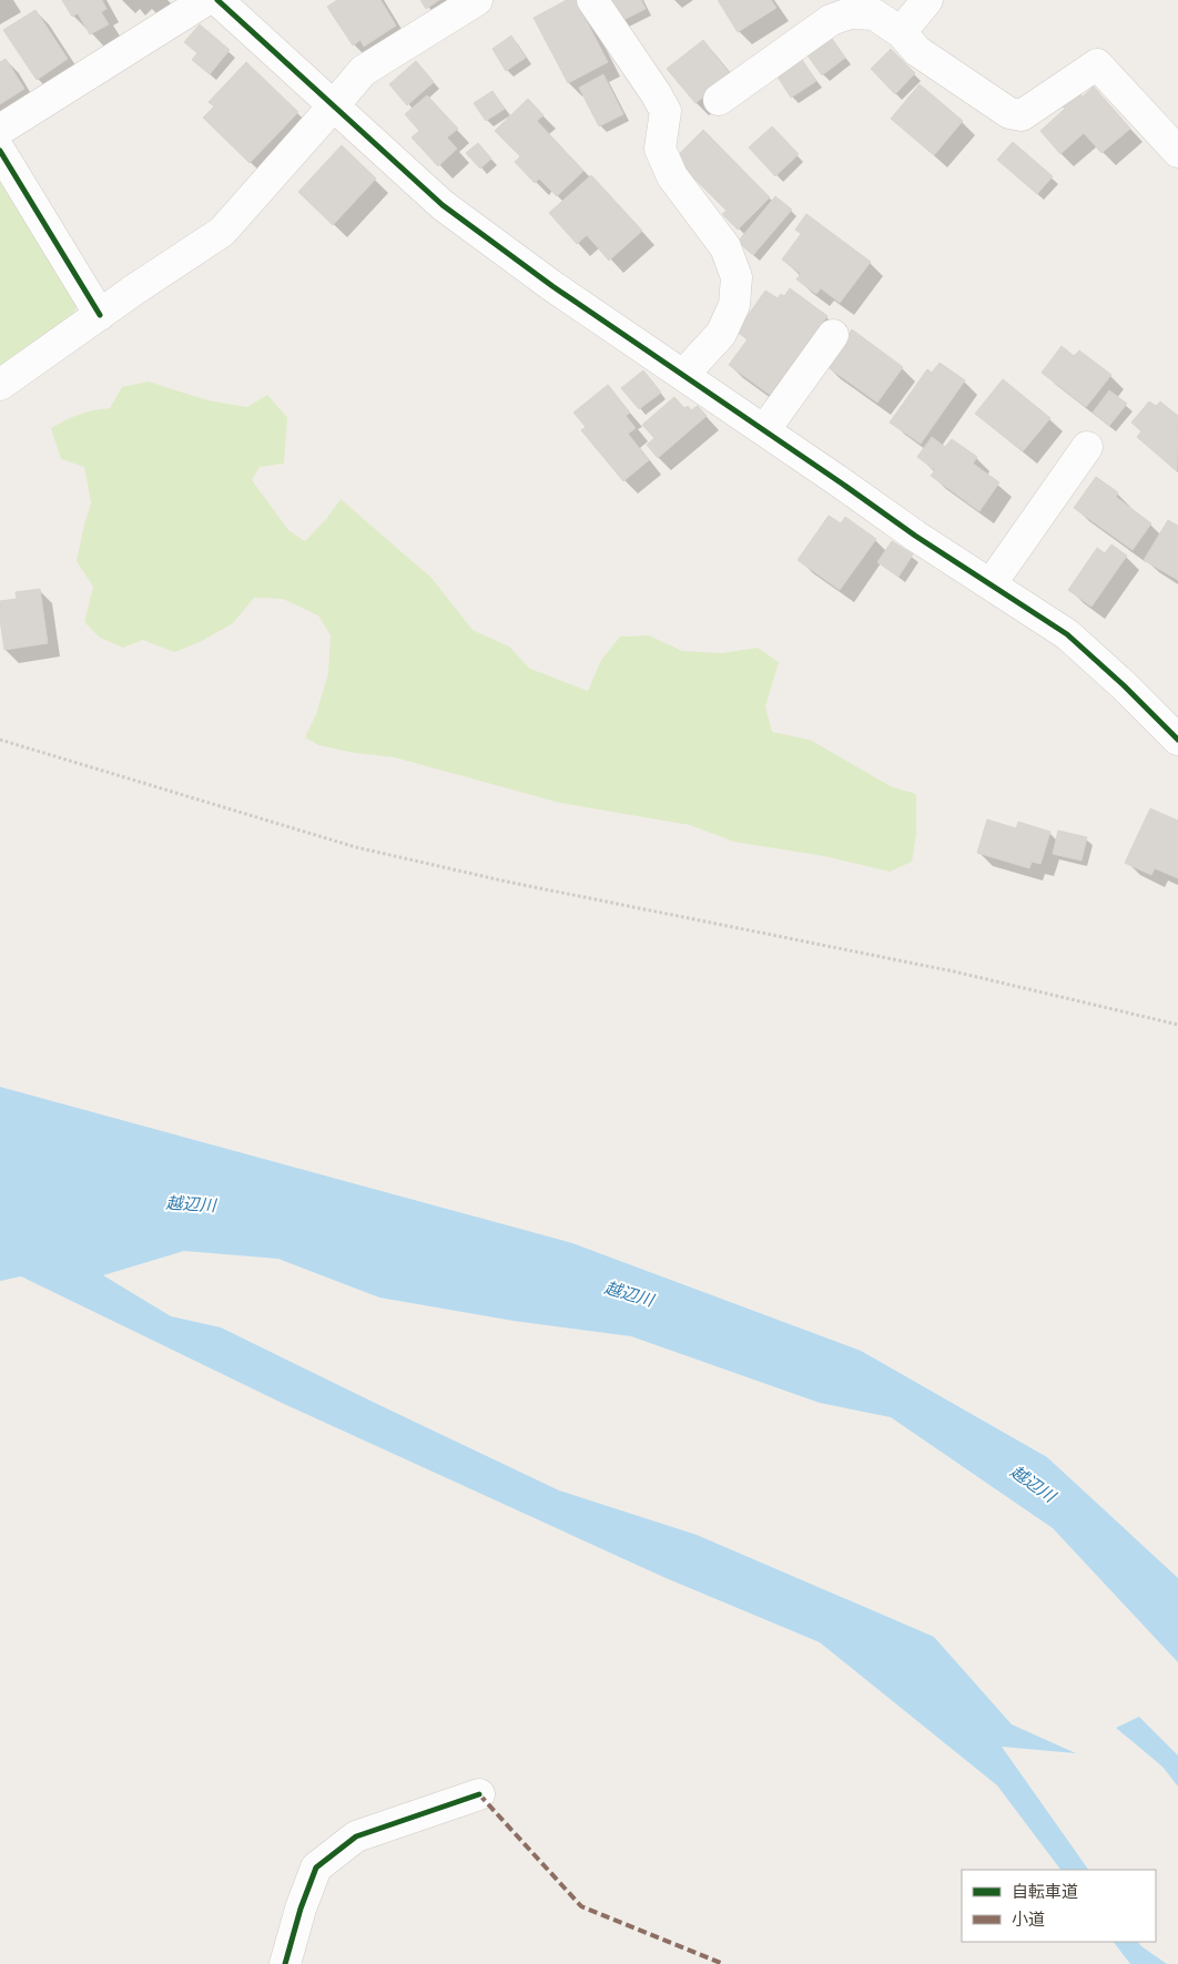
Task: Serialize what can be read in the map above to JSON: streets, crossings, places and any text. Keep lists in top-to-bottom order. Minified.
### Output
{"water":["越辺川"],"legend":["自転車道","小道"]}
